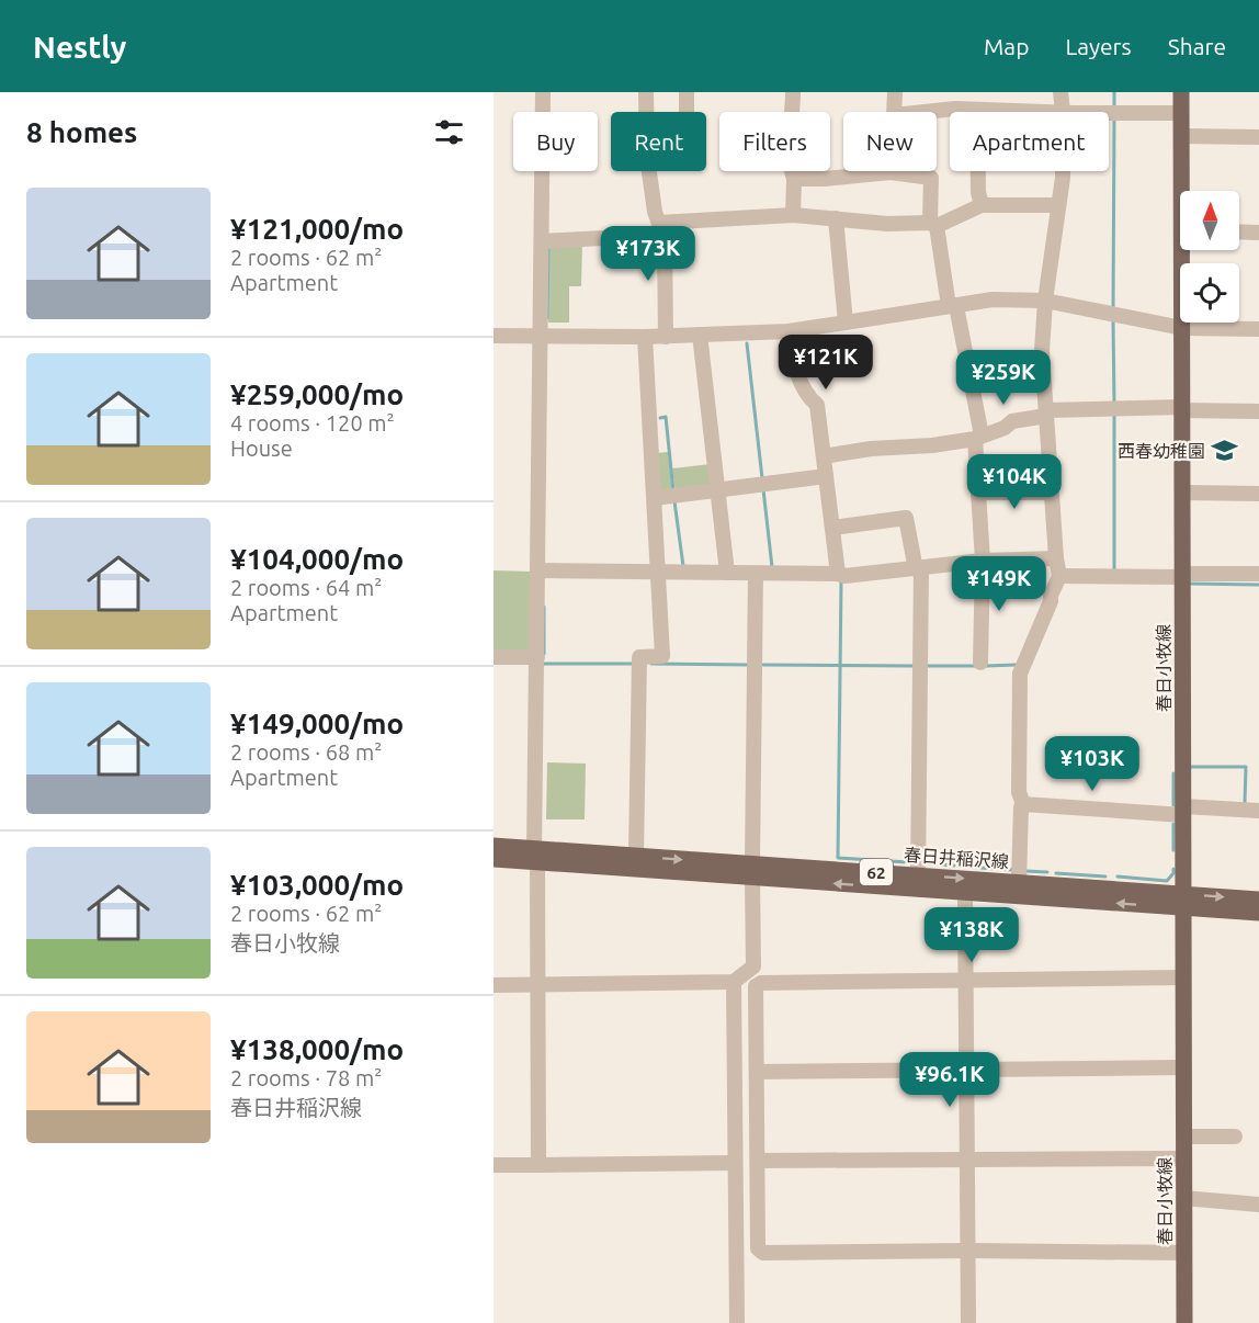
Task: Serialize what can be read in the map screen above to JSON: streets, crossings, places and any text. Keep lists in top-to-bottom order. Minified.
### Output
{"streets":{"main road":["春日小牧線","春日井稲沢線","62"]},"crossings":[["春日小牧線","春日井稲沢線"]],"places":{"school or university":["西春幼稚園"]},"north":"top","page":{"header":"Nestly","nav":["Map","Layers","Share"],"heading":"8 homes","chip":["Buy","Rent","Filters","New","Apartment"],"list":[{"name":"¥121,000/mo","note":"2 rooms · 62 m² · Apartment"},{"name":"¥259,000/mo","note":"4 rooms · 120 m² · House"},{"name":"¥104,000/mo","note":"2 rooms · 64 m² · Apartment"},{"name":"¥149,000/mo","note":"2 rooms · 68 m² · Apartment"},{"name":"¥103,000/mo","note":"2 rooms · 62 m² · 春日小牧線"},{"name":"¥138,000/mo","note":"2 rooms · 78 m² · 春日井稲沢線"}],"price":["¥173K","¥121K","¥259K","¥104K","¥149K","¥103K","¥138K","¥96.1K"]}}
